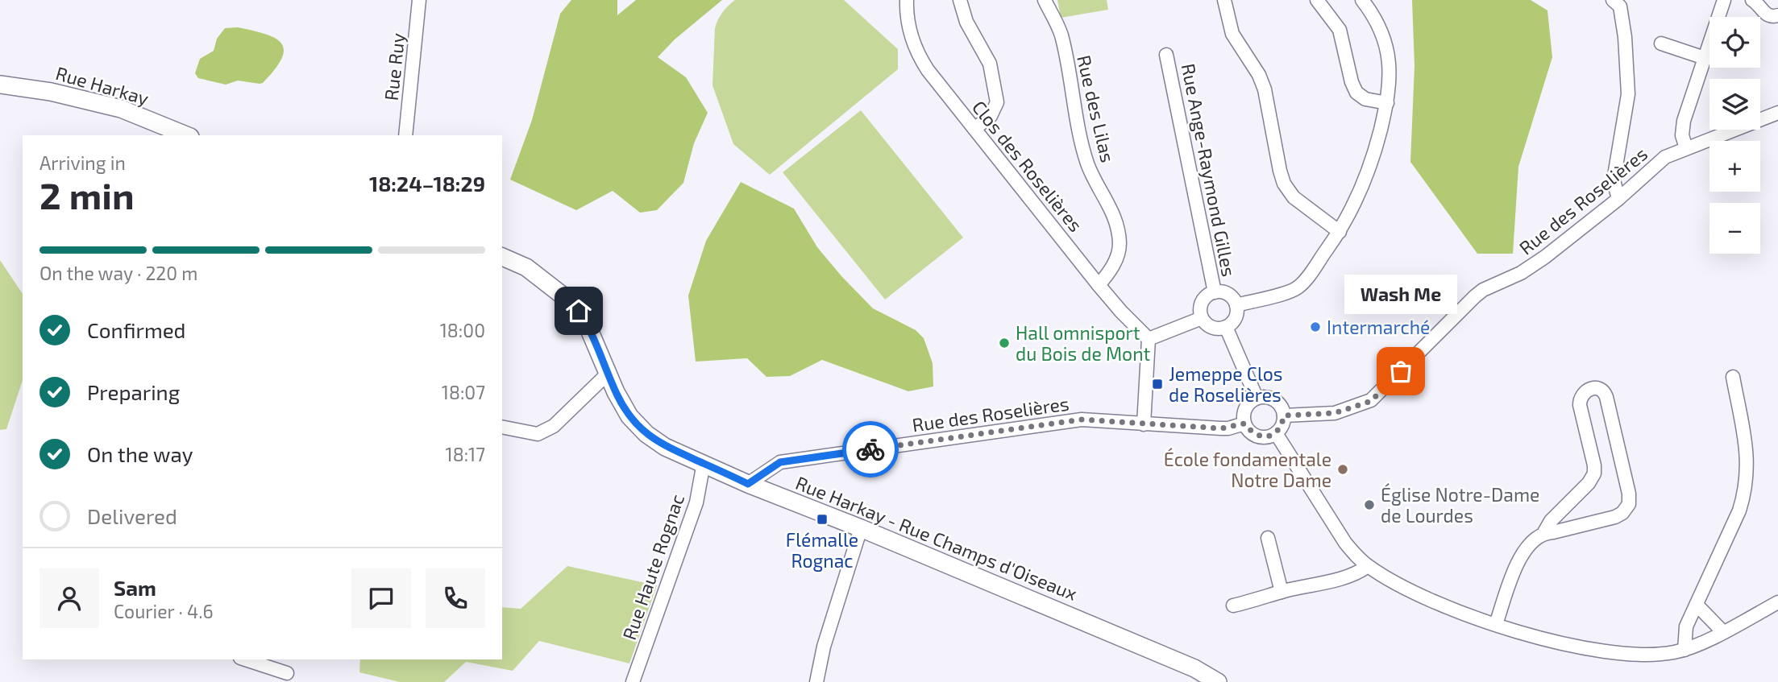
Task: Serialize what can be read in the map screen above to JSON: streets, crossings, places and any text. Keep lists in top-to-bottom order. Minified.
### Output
{"streets":{"street":["Rue Ruy","Rue Harkay","Rue des Lilas","Clos des Roselières","Rue Ange-Raymond Gilles","Rue des Roselières","Rue Harkay - Rue Champs d'Oiseaux","Rue Haute Rognac"]},"crossings":[["Rue des Lilas","Clos des Roselières"],["Rue des Roselières","Rue Harkay - Rue Champs d'Oiseaux"],["Rue Harkay - Rue Champs d'Oiseaux","Rue Haute Rognac"]],"places":{"other":["Intermarché","Hall omnisport du Bois de Mont","Wash Me","École fondamentale Notre Dame","Église Notre-Dame de Lourdes"],"transit":["Jemeppe Clos de Roselières","Flémalle Rognac"]},"page":{"map_buttons":["+","−"],"heading":["2 min","Arriving in","18:24–18:29"],"panel":["Sam","Courier · 4.6"],"bar":"On the way · 220 m","bubble":"Wash Me","list":[["Confirmed","18:00"],["Preparing","18:07"],["On the way","18:17"],"Delivered"]}}
